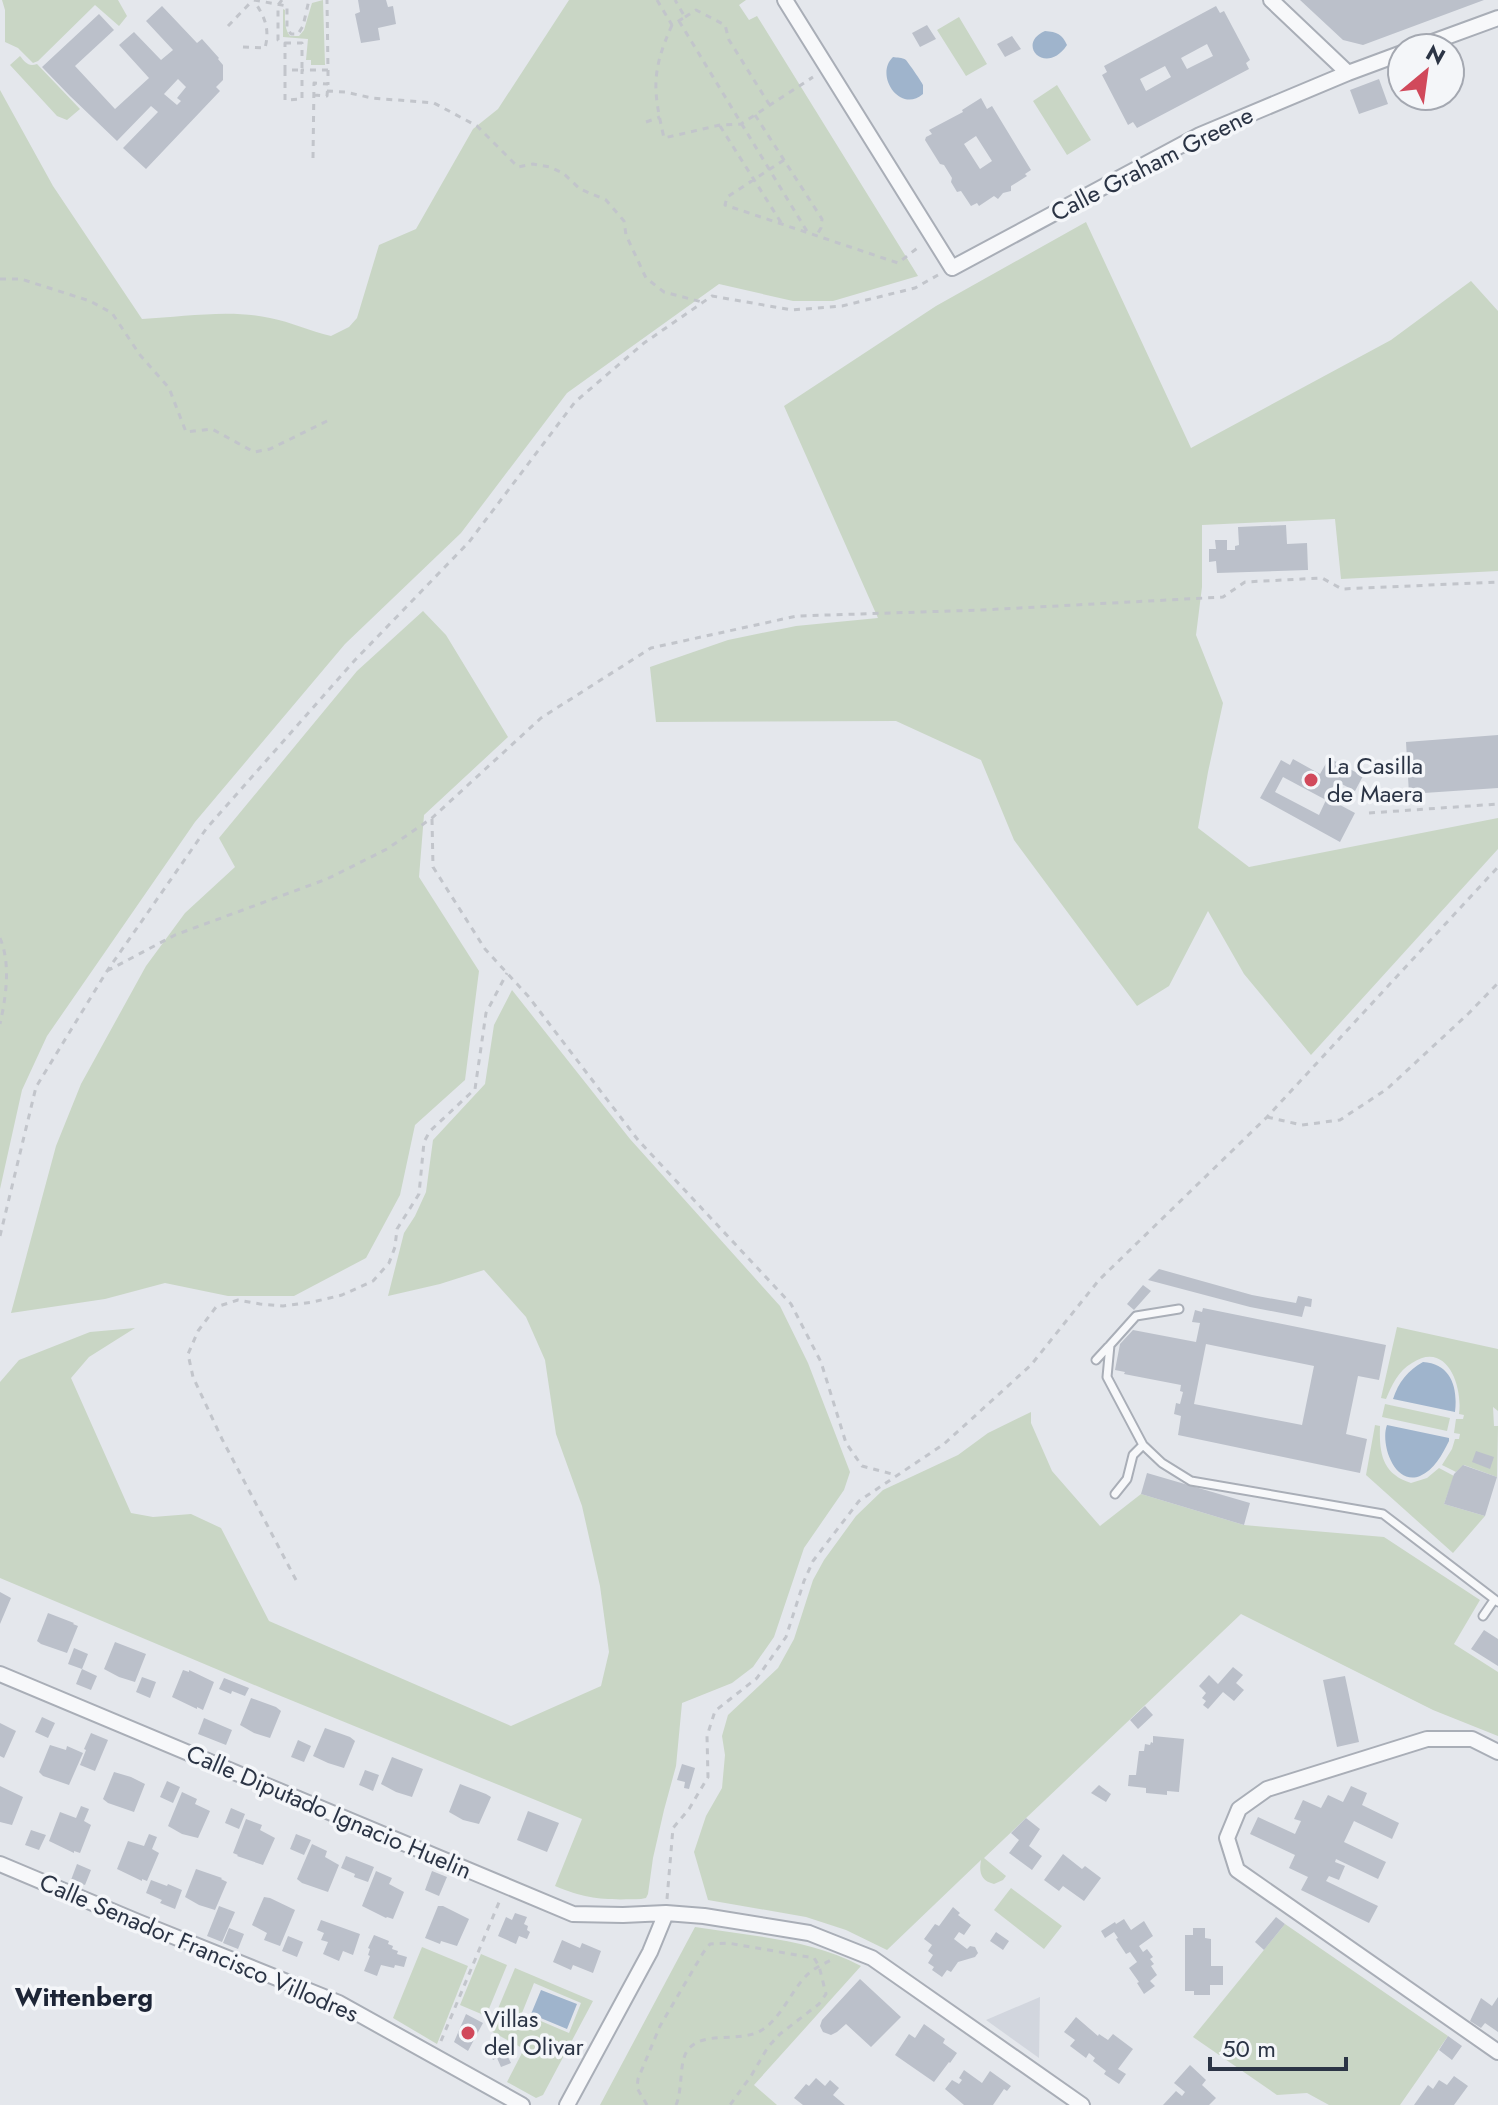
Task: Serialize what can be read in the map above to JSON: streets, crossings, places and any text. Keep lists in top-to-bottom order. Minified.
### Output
{"streets":{"street":["Calle Graham Greene","Calle Diputado Ignacio Huelin","Calle Senador Francisco Villodres"]},"districts":["Wittenberg"],"places":["La Casilla de Maera","Villas del Olivar"],"scale_bar":"50 m","north":"top right"}
